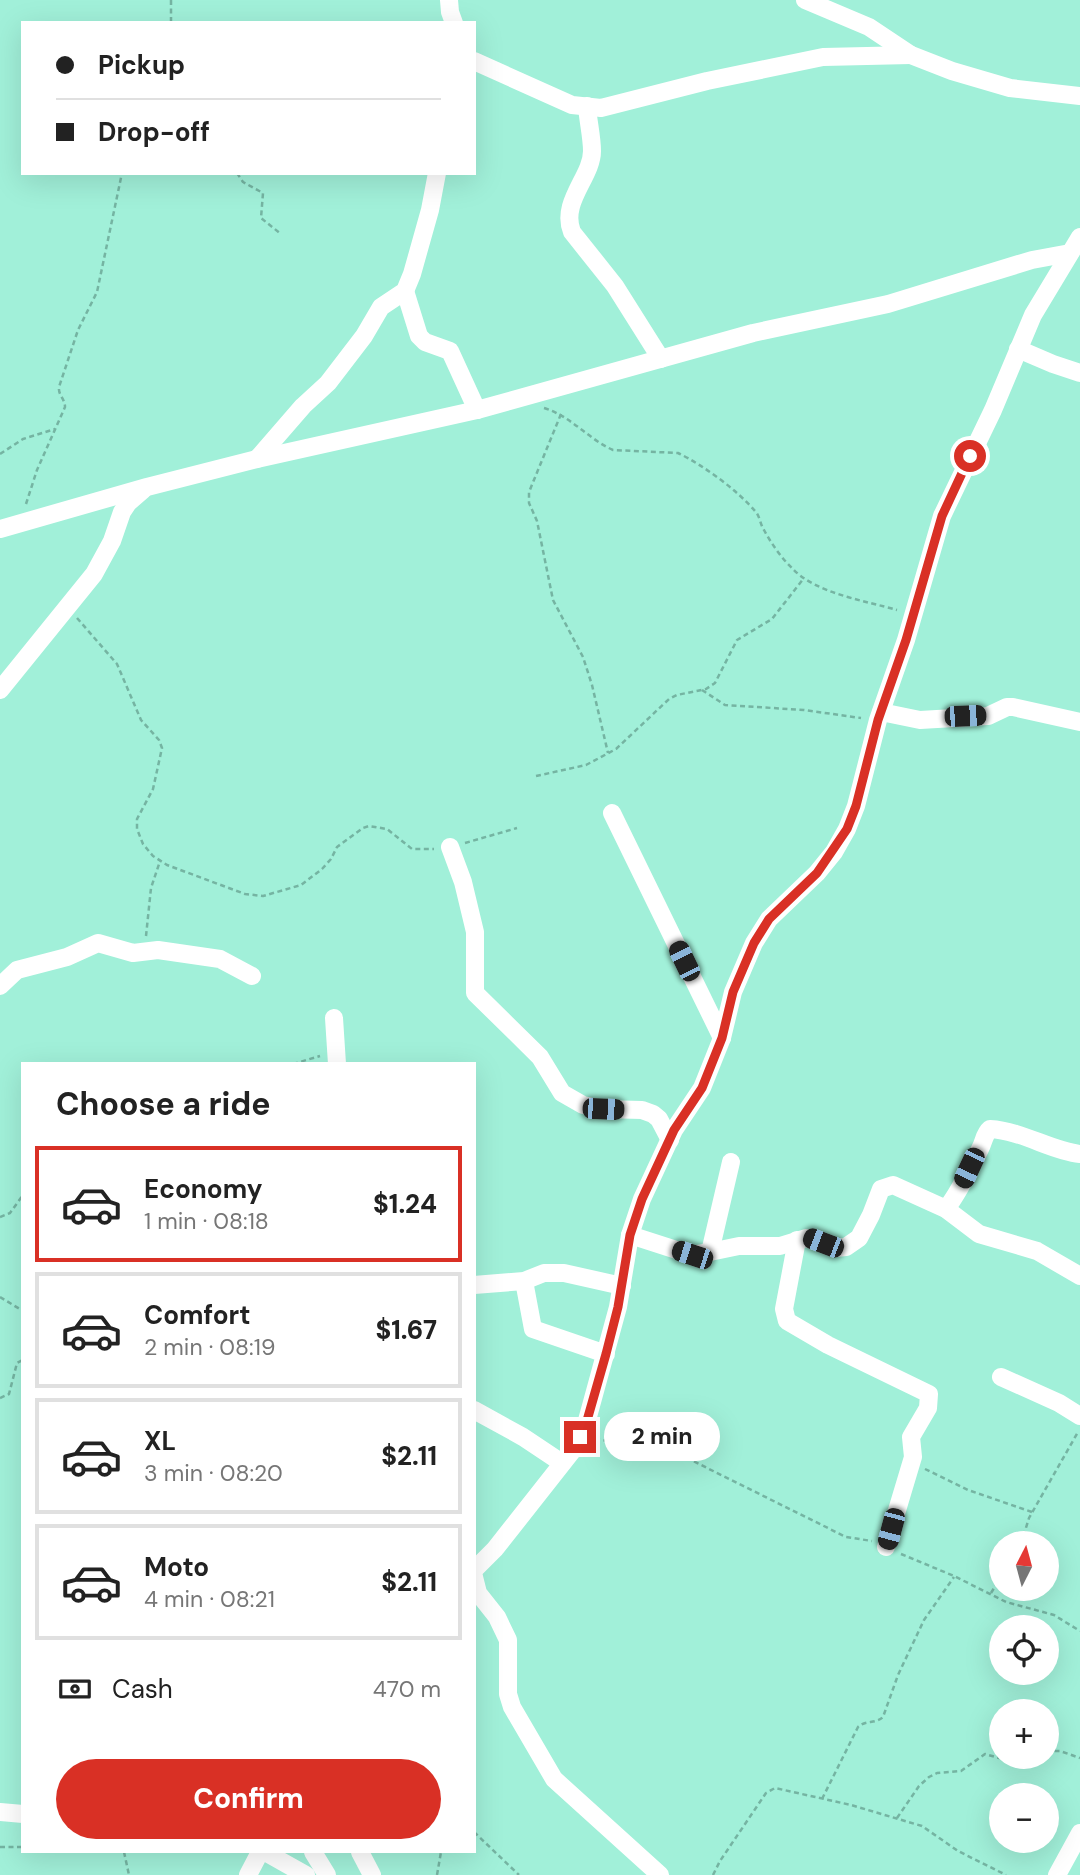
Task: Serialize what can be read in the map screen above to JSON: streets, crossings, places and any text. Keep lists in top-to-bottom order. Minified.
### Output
{"north":"top","page":{"banner":["Pickup","Drop-off"],"heading":"Choose a ride","list":[{"name":"Economy","note":"1 min · 08:18","value":"$1.24"},{"name":"Comfort","note":"2 min · 08:19","value":"$1.67"},{"name":"XL","note":"3 min · 08:20","value":"$2.11"},{"name":"Moto","note":"4 min · 08:21","value":"$2.11"}],"bubble":"2 min","map_buttons":["+","−"],"pay":["Cash","470 m"],"buttons":"Confirm"}}
